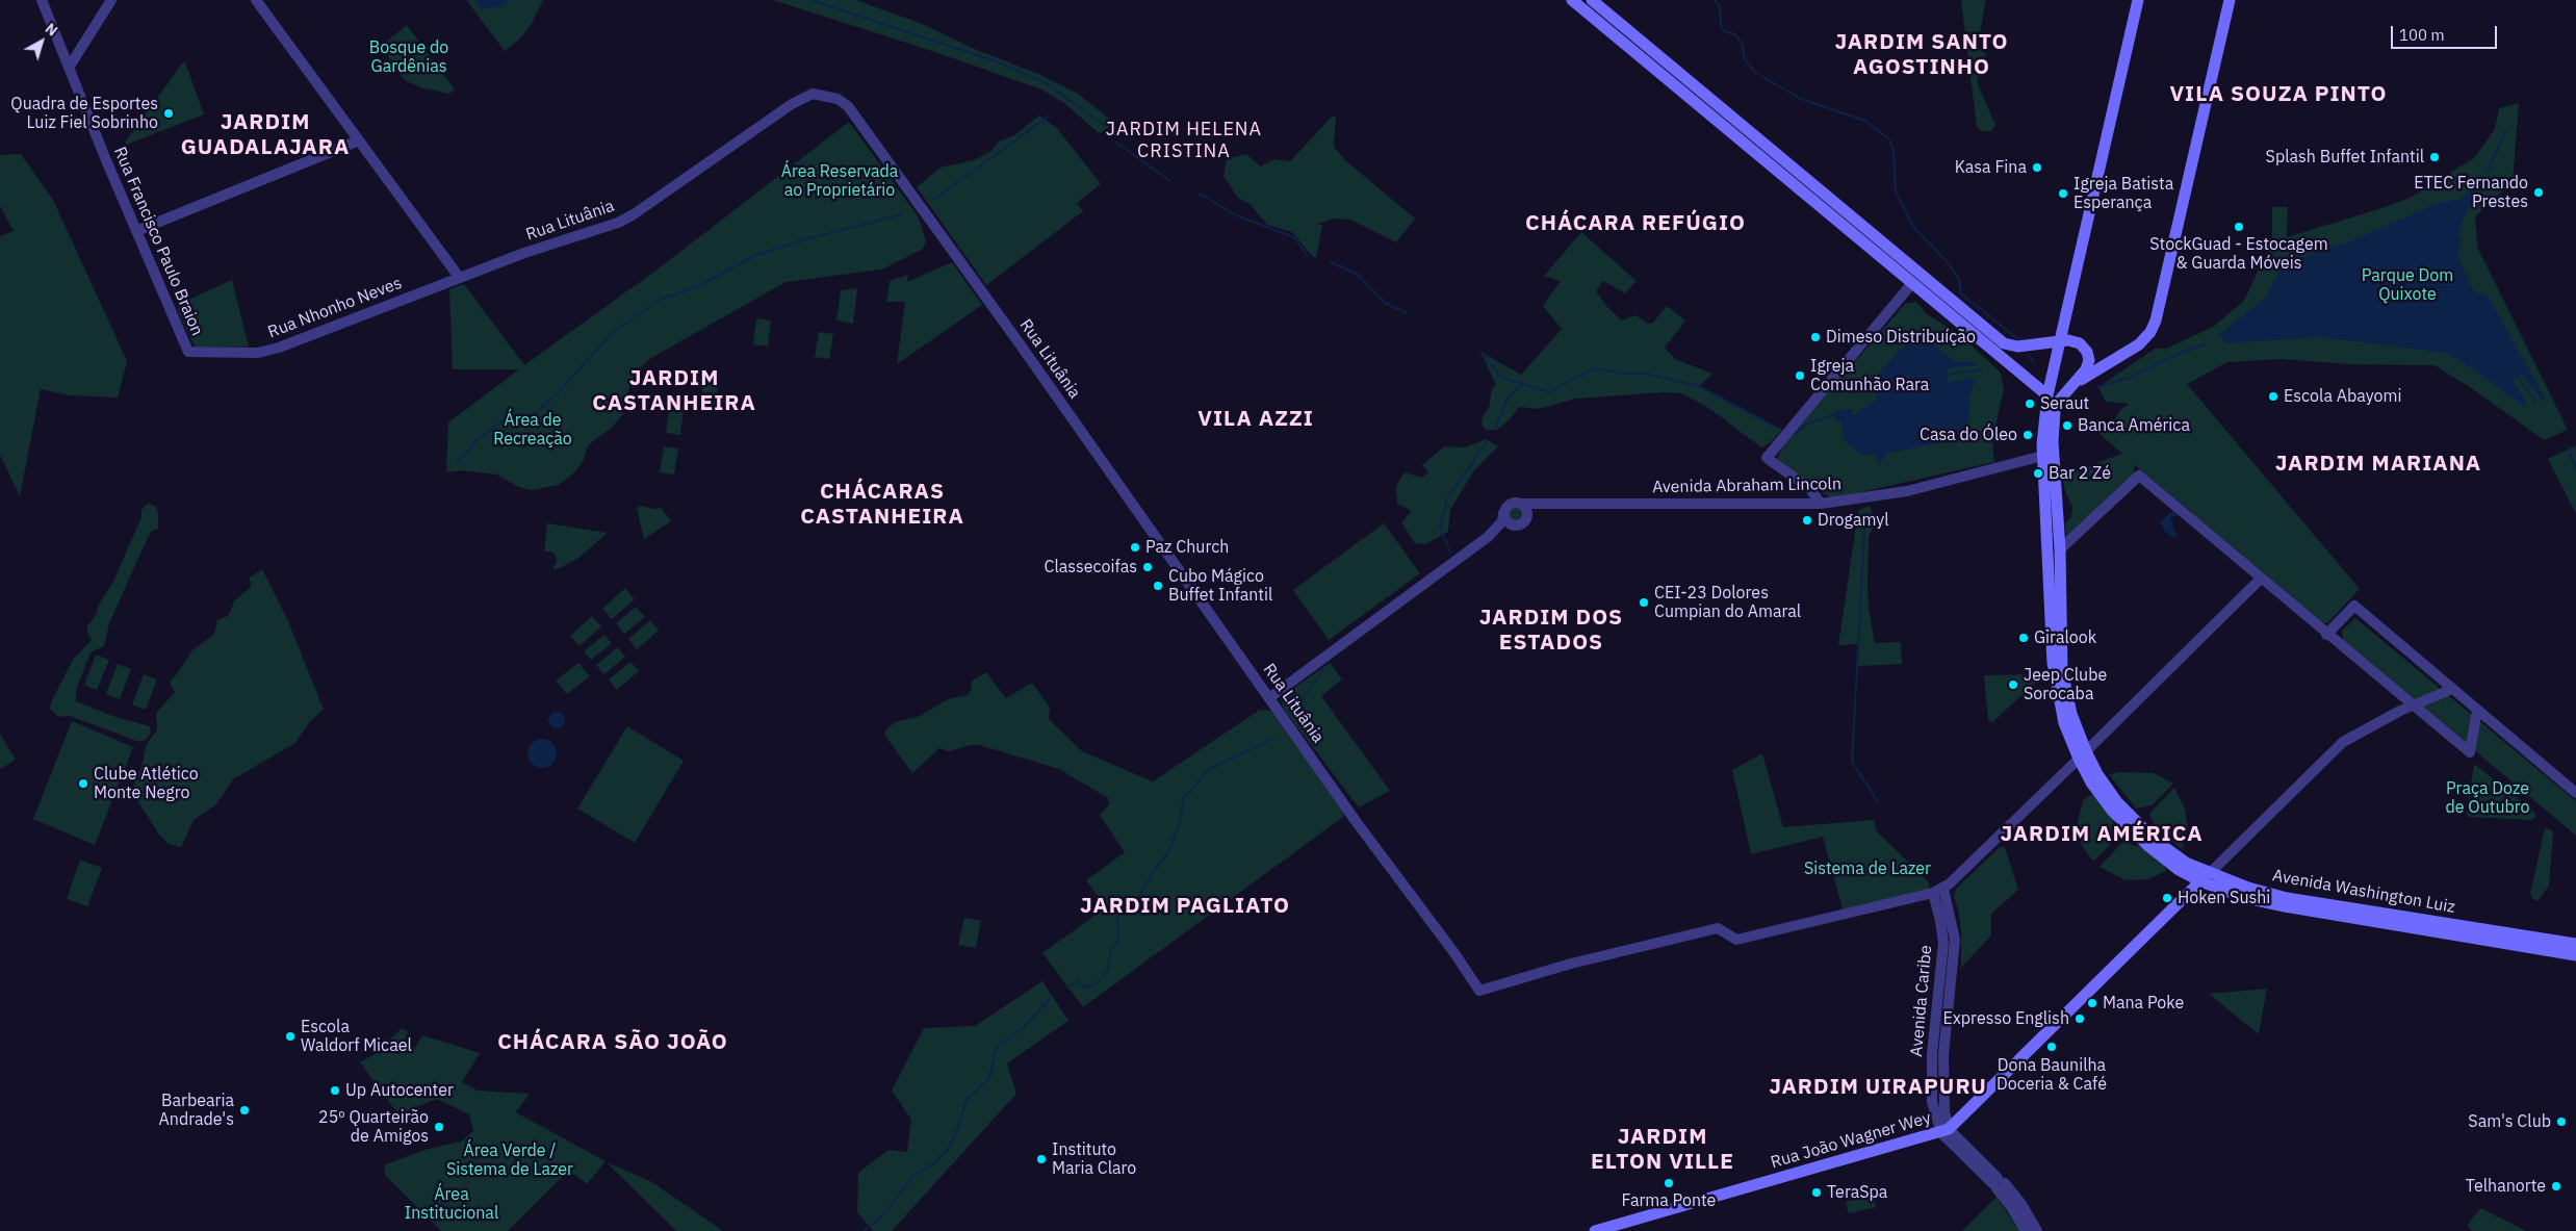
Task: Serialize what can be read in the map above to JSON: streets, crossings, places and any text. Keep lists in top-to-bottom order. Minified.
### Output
{"streets":{"main road":["Avenida Washington Luiz","Rua João Wagner Wey"],"street":["Rua Lituânia","Rua Francisco Paulo Braion","Rua Nhonho Neves","Avenida Abraham Lincoln","Avenida Caribe"]},"crossings":[["Rua Lituânia","Rua Nhonho Neves"],["Rua Lituânia","Avenida Caribe"],["Rua Francisco Paulo Braion","Rua Nhonho Neves"],["Avenida Abraham Lincoln","Avenida Washington Luiz"],["Avenida Washington Luiz","Rua João Wagner Wey"],["Avenida Caribe","Rua João Wagner Wey"]],"districts":["JARDIM SANTO AGOSTINHO","VILA SOUZA PINTO","JARDIM GUADALAJARA","JARDIM HELENA CRISTINA","CHÁCARA REFÚGIO","JARDIM CASTANHEIRA","VILA AZZI","JARDIM MARIANA","CHÁCARAS CASTANHEIRA","JARDIM DOS ESTADOS","JARDIM AMÉRICA","JARDIM PAGLIATO","CHÁCARA SÃO JOÃO","JARDIM UIRAPURU","JARDIM ELTON VILLE"],"parks":["Bosque do Gardênias","Área Reservada ao Proprietário","Parque Dom Quixote","Área de Recreação","Praça Doze de Outubro","Sistema de Lazer","Área Verde / Sistema de Lazer","Área Institucional"],"places":["Quadra de Esportes Luiz Fiel Sobrinho","Splash Buffet Infantil","Kasa Fina","ETEC Fernando Prestes","Igreja Batista Esperança","StockGuad - Estocagem & Guarda Móveis","Dimeso Distribuíção","Igreja Comunhão Rara","Escola Abayomi","Seraut","Banca América","Casa do Óleo","Bar 2 Zé","Drogamyl","Paz Church","Classecoifas","Cubo Mágico Buffet Infantil","CEI-23 Dolores Cumpian do Amaral","Giralook","Jeep Clube Sorocaba","Clube Atlético Monte Negro","Hoken Sushi","Mana Poke","Expresso English","Escola Waldorf Micael","Dona Baunilha Doceria & Café","Up Autocenter","Barbearia Andrade's","Sam's Club","25º Quarteirão de Amigos","Instituto Maria Claro","Farma Ponte","Telhanorte","TeraSpa"],"scale_bar":"100 m","north":"top right"}
